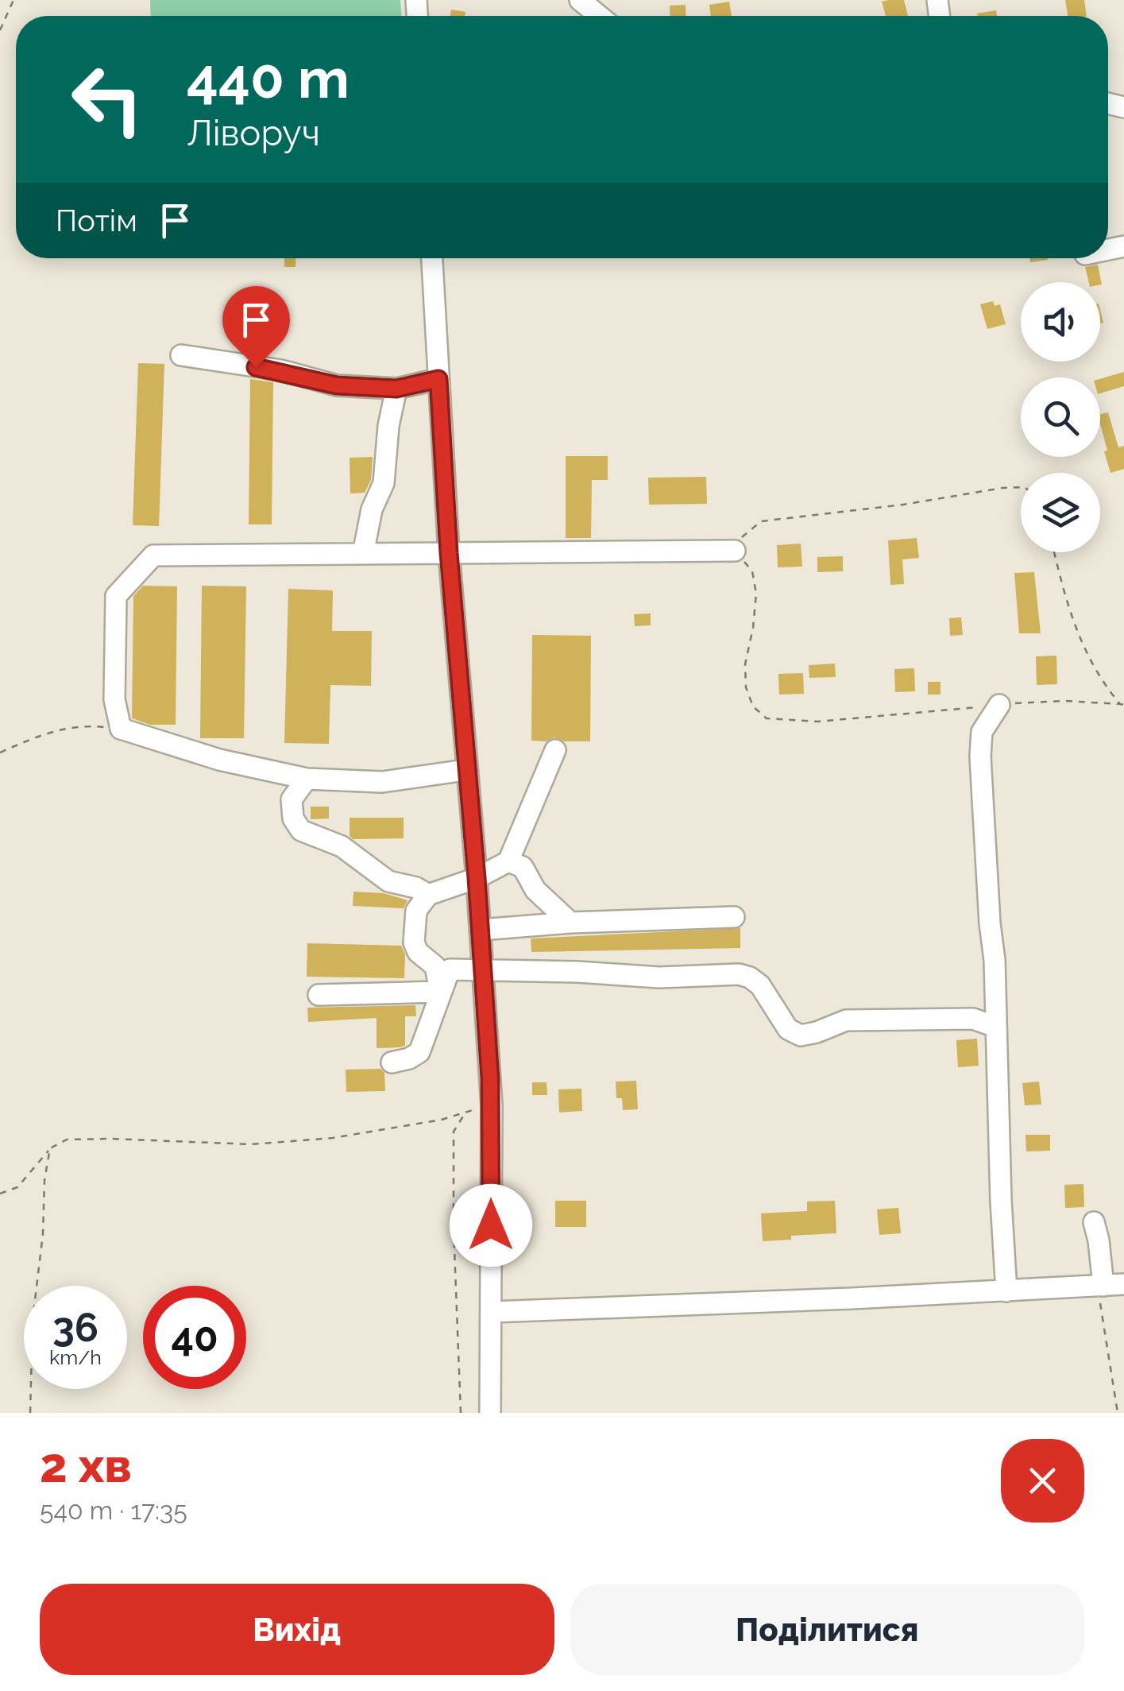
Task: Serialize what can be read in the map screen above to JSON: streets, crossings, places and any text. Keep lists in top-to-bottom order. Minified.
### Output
{"page":{"turn":["440 m","Ліворуч"],"then":"Потім","speed":"36 km/h","limit":"40","heading":["2 хв","540 m · 17:35"],"buttons":["Вихід","Поділитися"]}}
